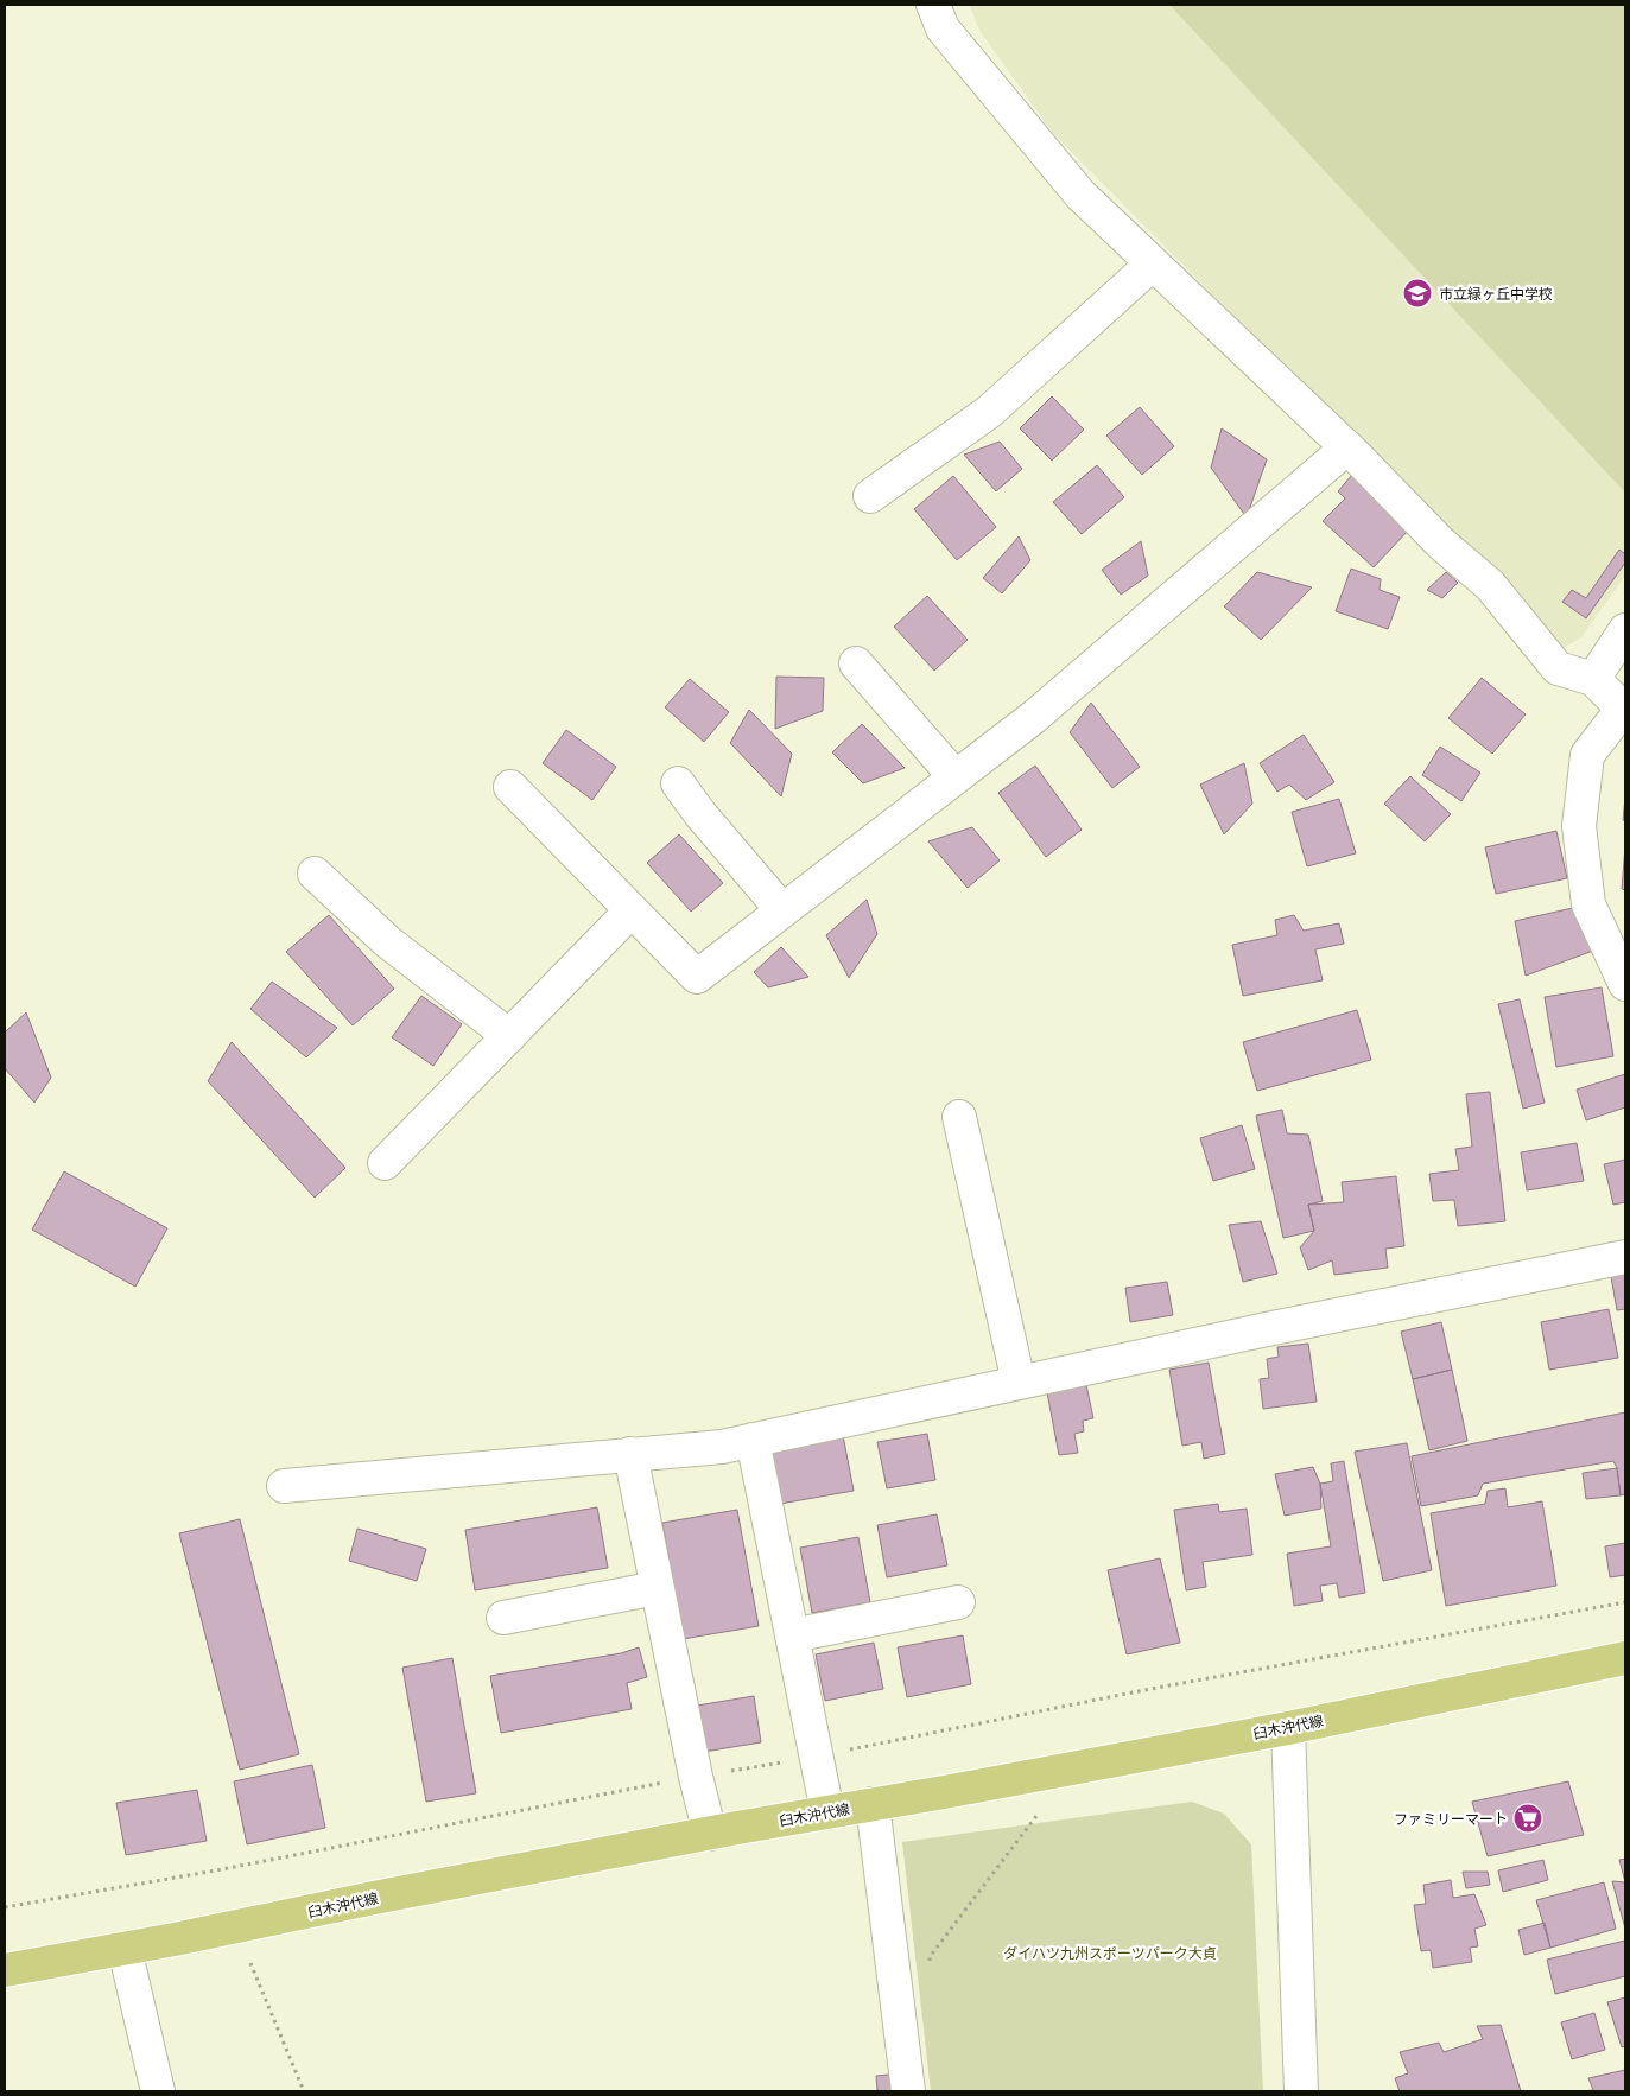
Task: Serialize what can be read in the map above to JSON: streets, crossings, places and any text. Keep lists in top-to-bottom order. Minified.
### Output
{"streets":{"main road":["臼木沖代線"]},"parks":["ダイハツ九州スポーツパーク大貞"],"places":{"school or university":["市立緑ヶ丘中学校"],"supermarket":["ファミリーマート"]}}
